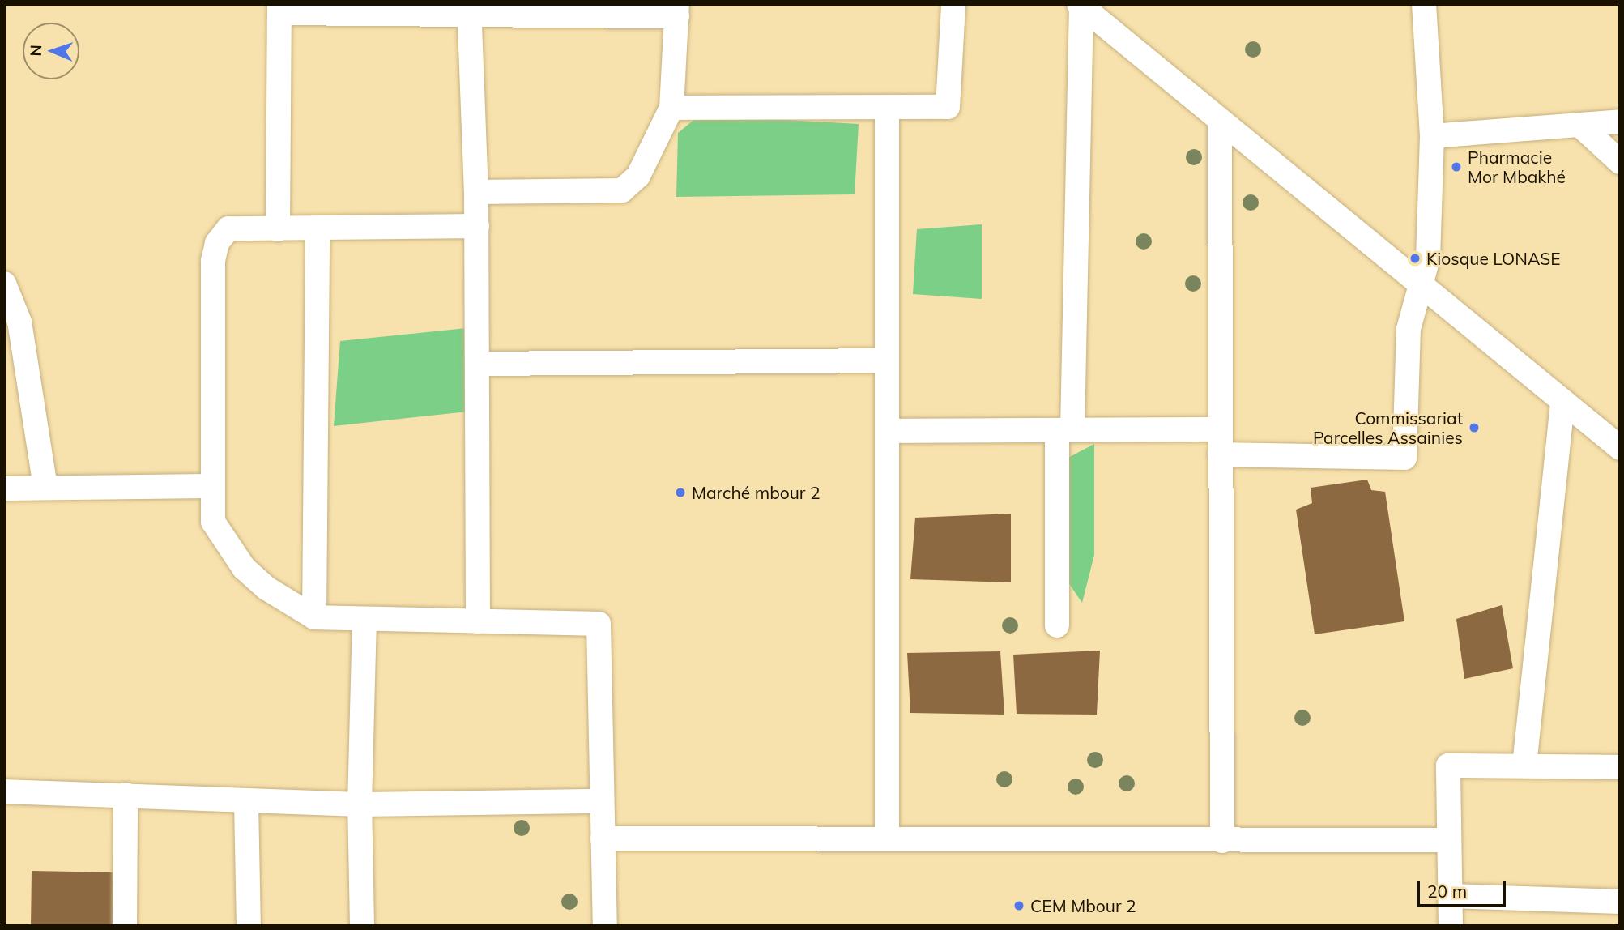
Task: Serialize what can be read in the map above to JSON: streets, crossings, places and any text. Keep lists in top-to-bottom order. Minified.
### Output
{"places":["Pharmacie Mor Mbakhé","Kiosque LONASE","Commissariat Parcelles Assainies","Marché mbour 2","CEM Mbour 2"],"scale_bar":"20 m","north":"left"}
